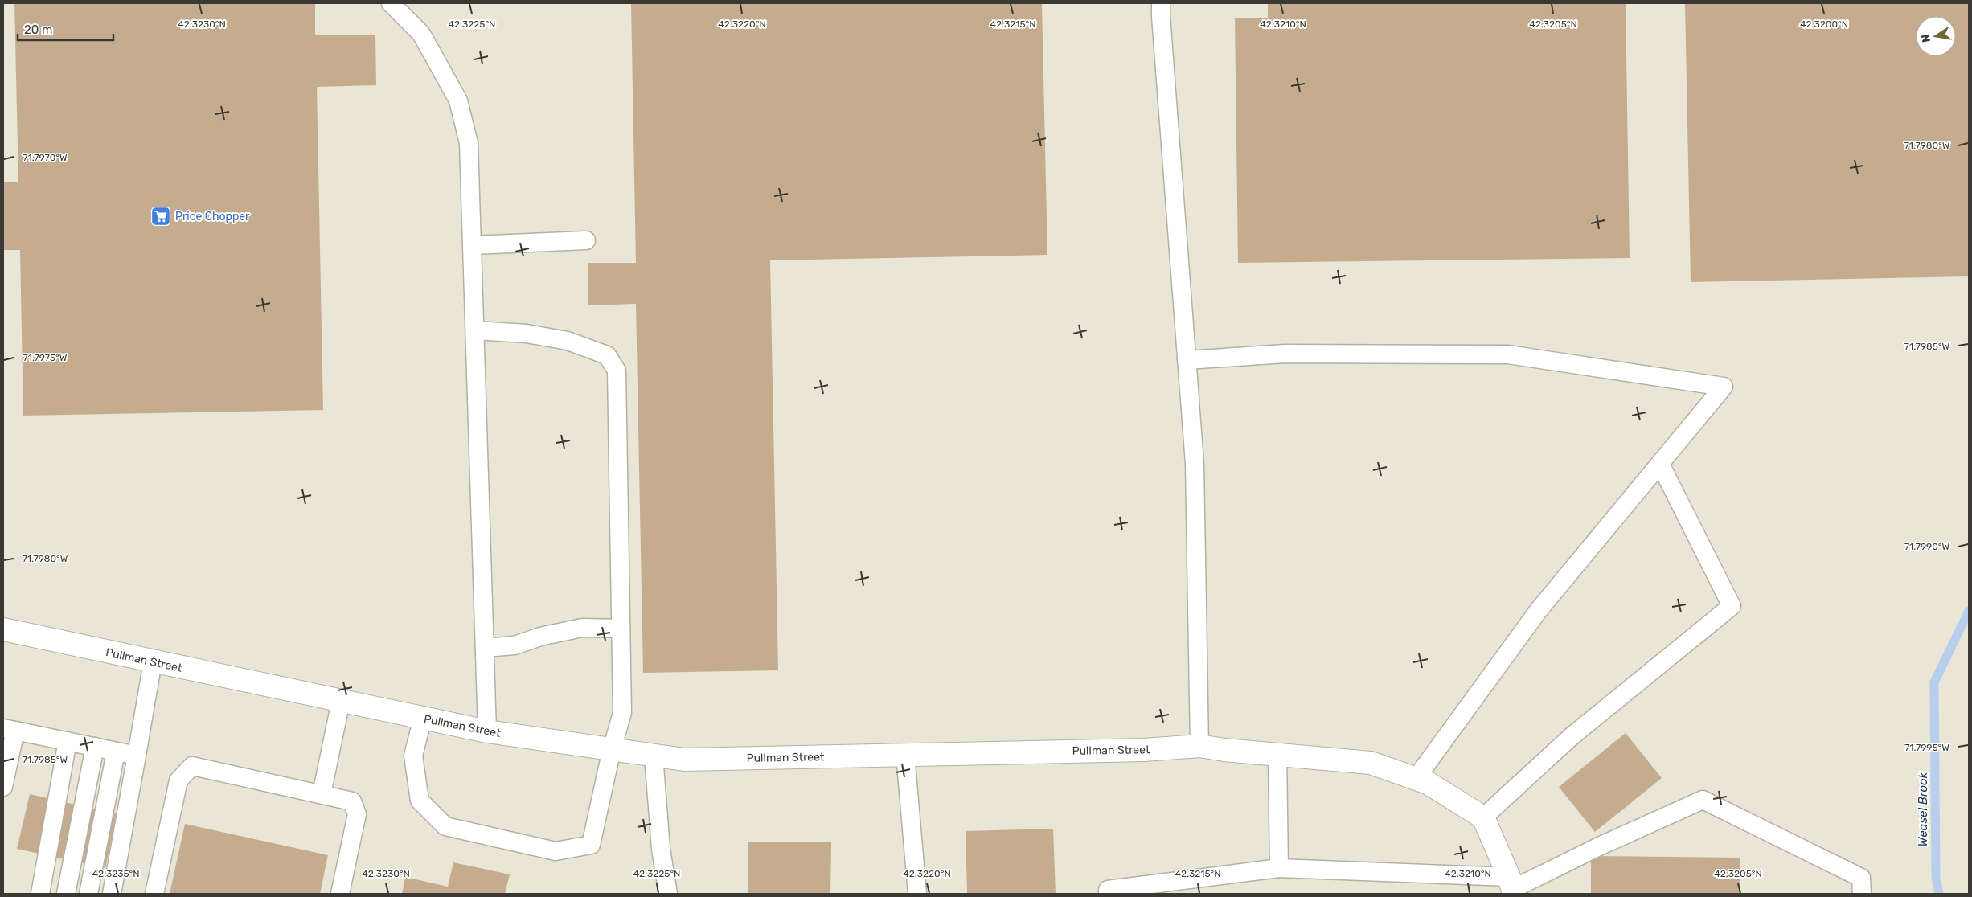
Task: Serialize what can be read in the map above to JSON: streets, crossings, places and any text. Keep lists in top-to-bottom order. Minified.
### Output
{"streets":{"street":["Pullman Street"]},"water":["Weasel Brook"],"places":{"supermarket":["Price Chopper"]},"scale_bar":"20 m","north":"left","coordinates":["42.3230°N","42.3225°N","42.3220°N","42.3215°N","42.3210°N","42.3205°N","42.3200°N","71.7980°W","71.7970°W","71.7985°W","71.7975°W","71.7990°W","71.7995°W","42.3235°N"]}
